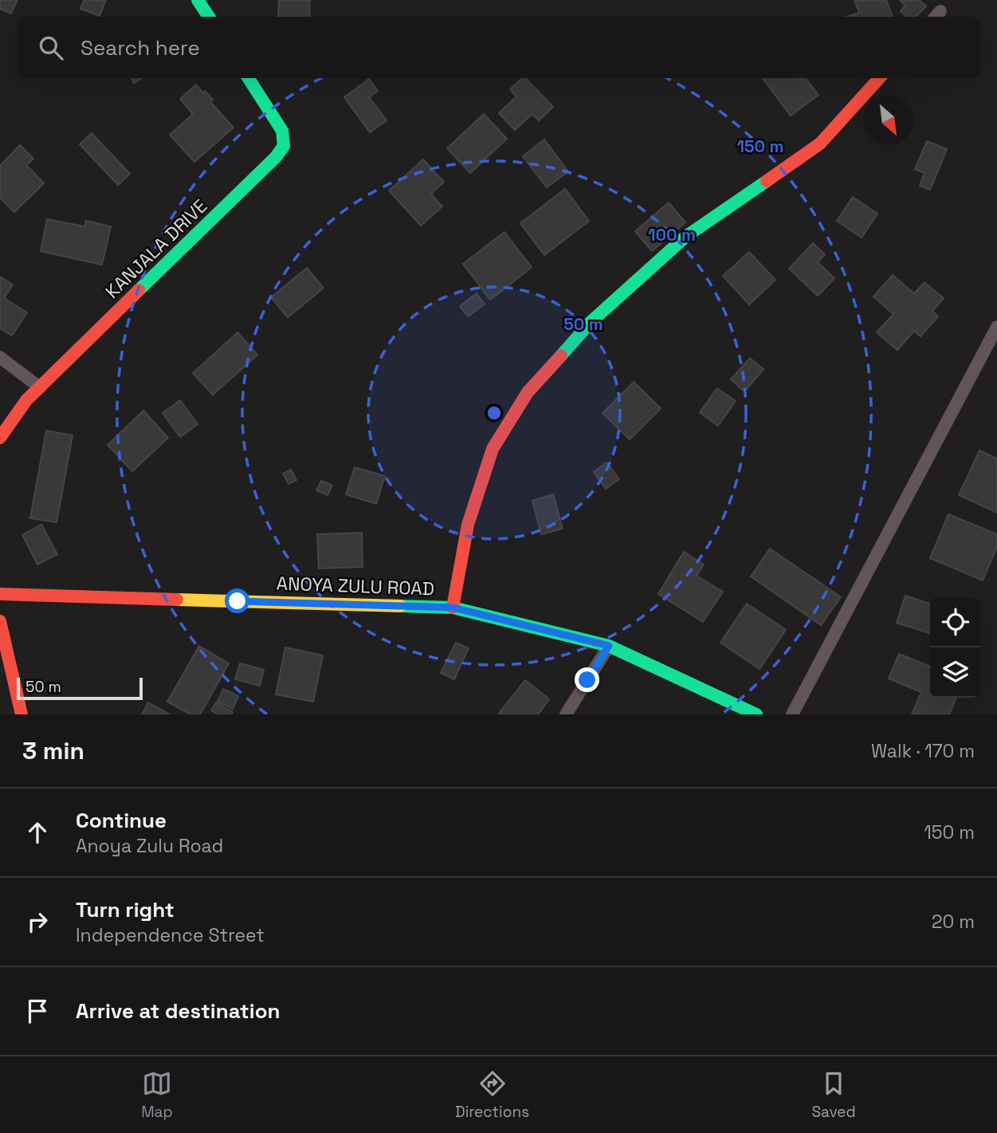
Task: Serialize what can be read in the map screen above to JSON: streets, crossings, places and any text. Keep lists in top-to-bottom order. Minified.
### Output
{"streets":{"street":["KANJALA DRIVE","ANOYA ZULU ROAD"]},"scale_bar":"50 m","north":"bottom right","page":{"search":"Search here","scale":"50 m","heading":["3 min","Walk · 170 m"],"list":[["Continue","Anoya Zulu Road","150 m"],["Turn right","Independence Street","20 m"],"Arrive at destination"],"nav":["Map","Directions","Saved"]},"rings":["150 m","100 m","50 m"]}
